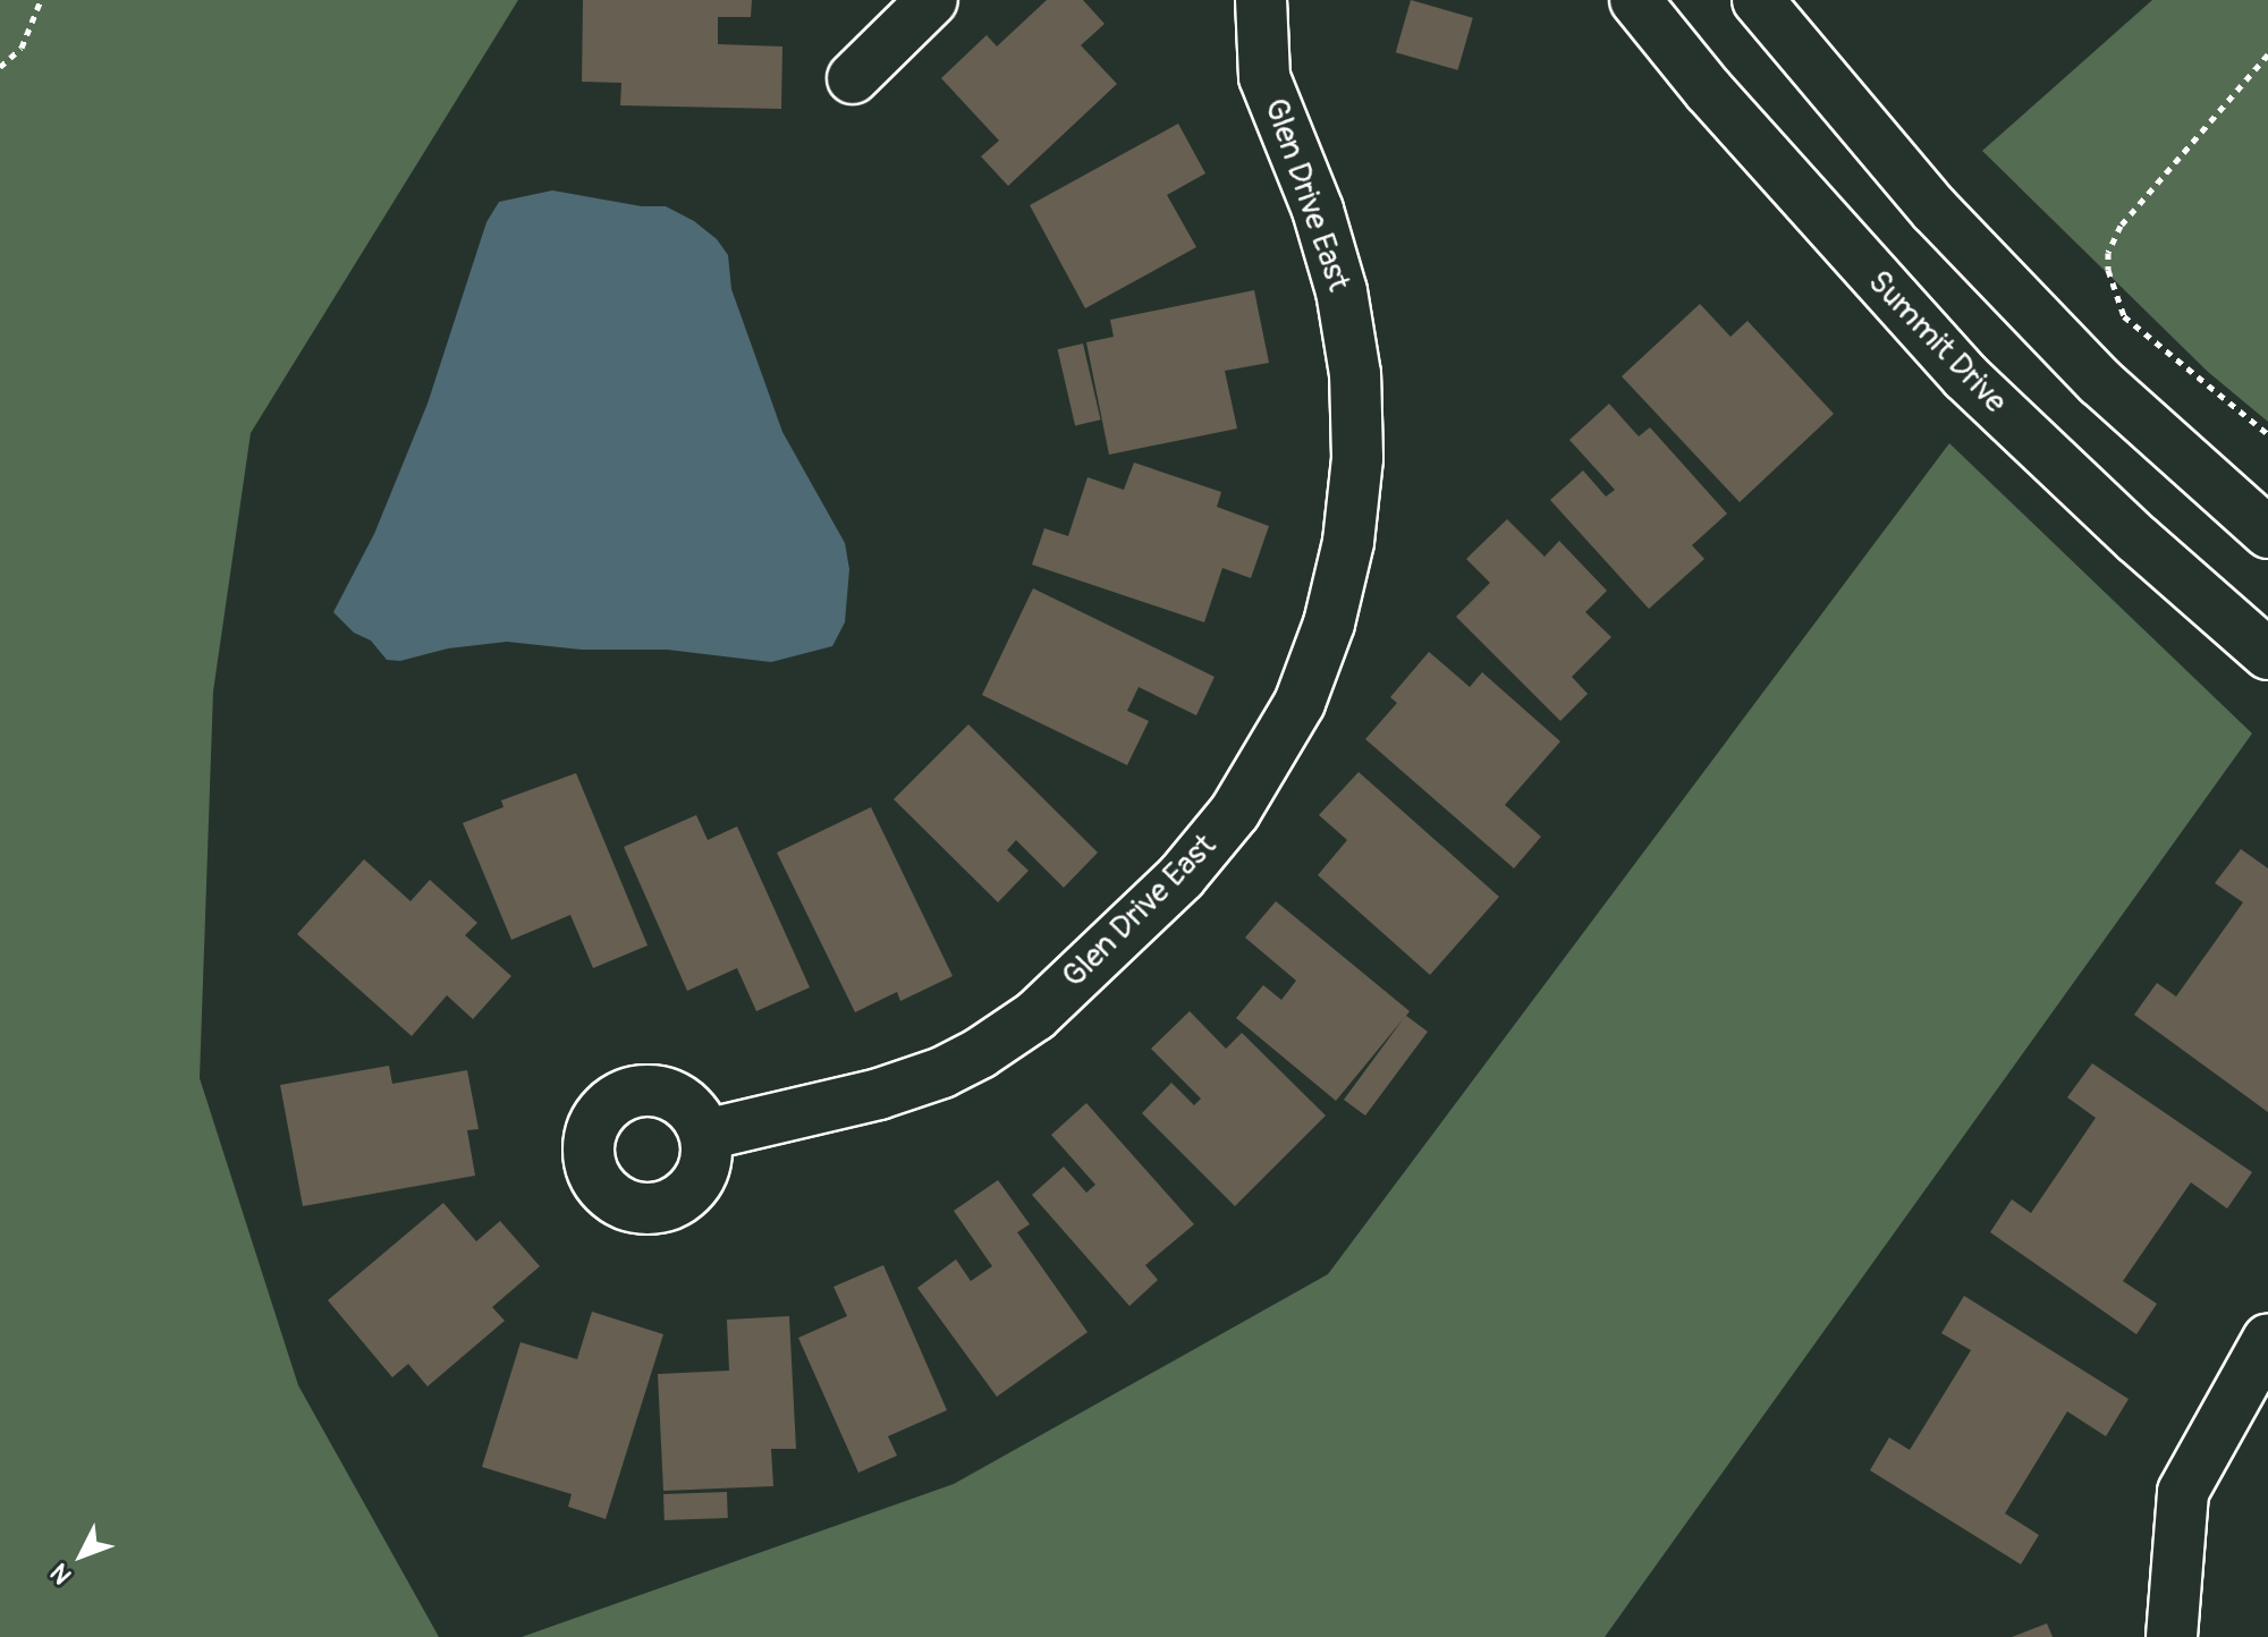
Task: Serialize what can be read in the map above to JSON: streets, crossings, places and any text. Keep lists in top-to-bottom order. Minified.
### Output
{"streets":{"street":["Glen Drive East","Summit Drive"]},"north":"bottom left"}
